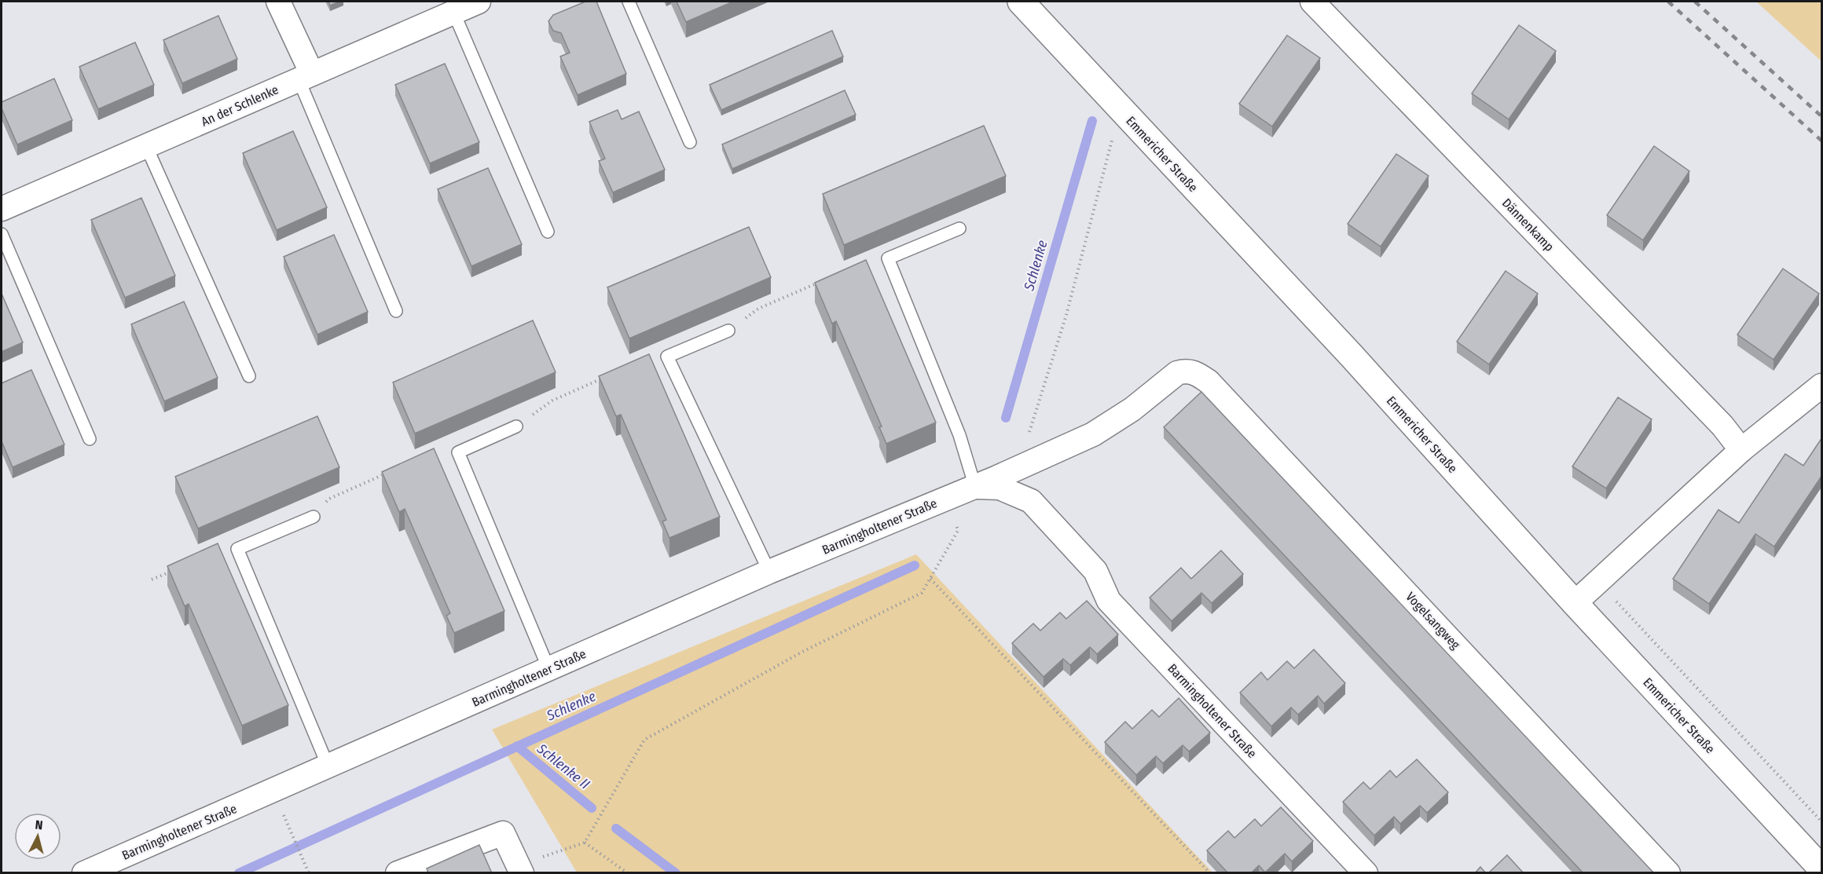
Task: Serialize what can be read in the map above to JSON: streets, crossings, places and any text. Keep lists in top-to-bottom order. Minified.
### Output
{"streets":{"main road":["Emmericher Straße"],"street":["An der Schlenke","Dännenkamp","Barmingholtener Straße","Vogelsangweg"]},"crossings":[["Barmingholtener Straße","Vogelsangweg"]],"water":["Schlenke","Schlenke II"],"north":"top"}
